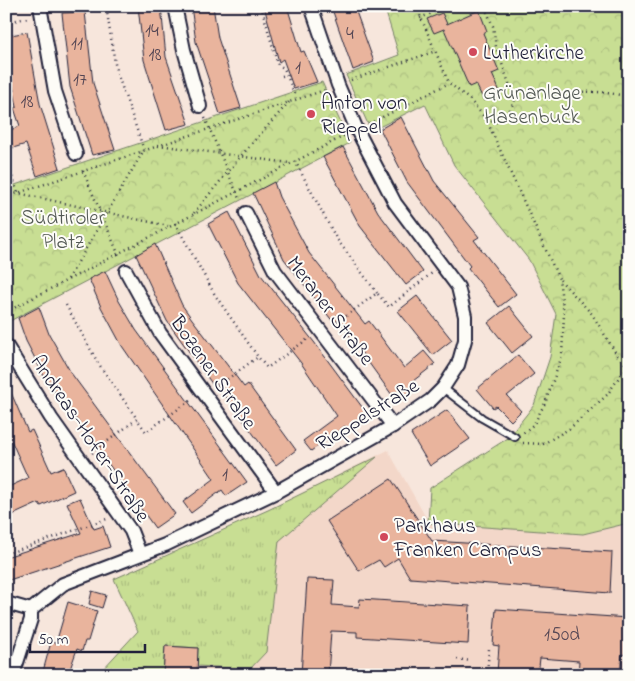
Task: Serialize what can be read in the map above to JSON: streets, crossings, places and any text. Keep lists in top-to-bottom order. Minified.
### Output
{"streets":{"street":["Meraner Straße","Bozener Straße","Rieppelstraße","Andreas-Hofer-Straße"]},"crossings":[["Meraner Straße","Rieppelstraße"],["Bozener Straße","Rieppelstraße"],["Rieppelstraße","Andreas-Hofer-Straße"]],"parks":["Grünanlage Hasenbuck","Südtiroler Platz"],"places":["Lutherkirche","Anton von Rieppel","Parkhaus Franken Campus"],"house_numbers":["14","4","11","18","1","17","18","1","150d"],"scale_bar":"50 m"}
